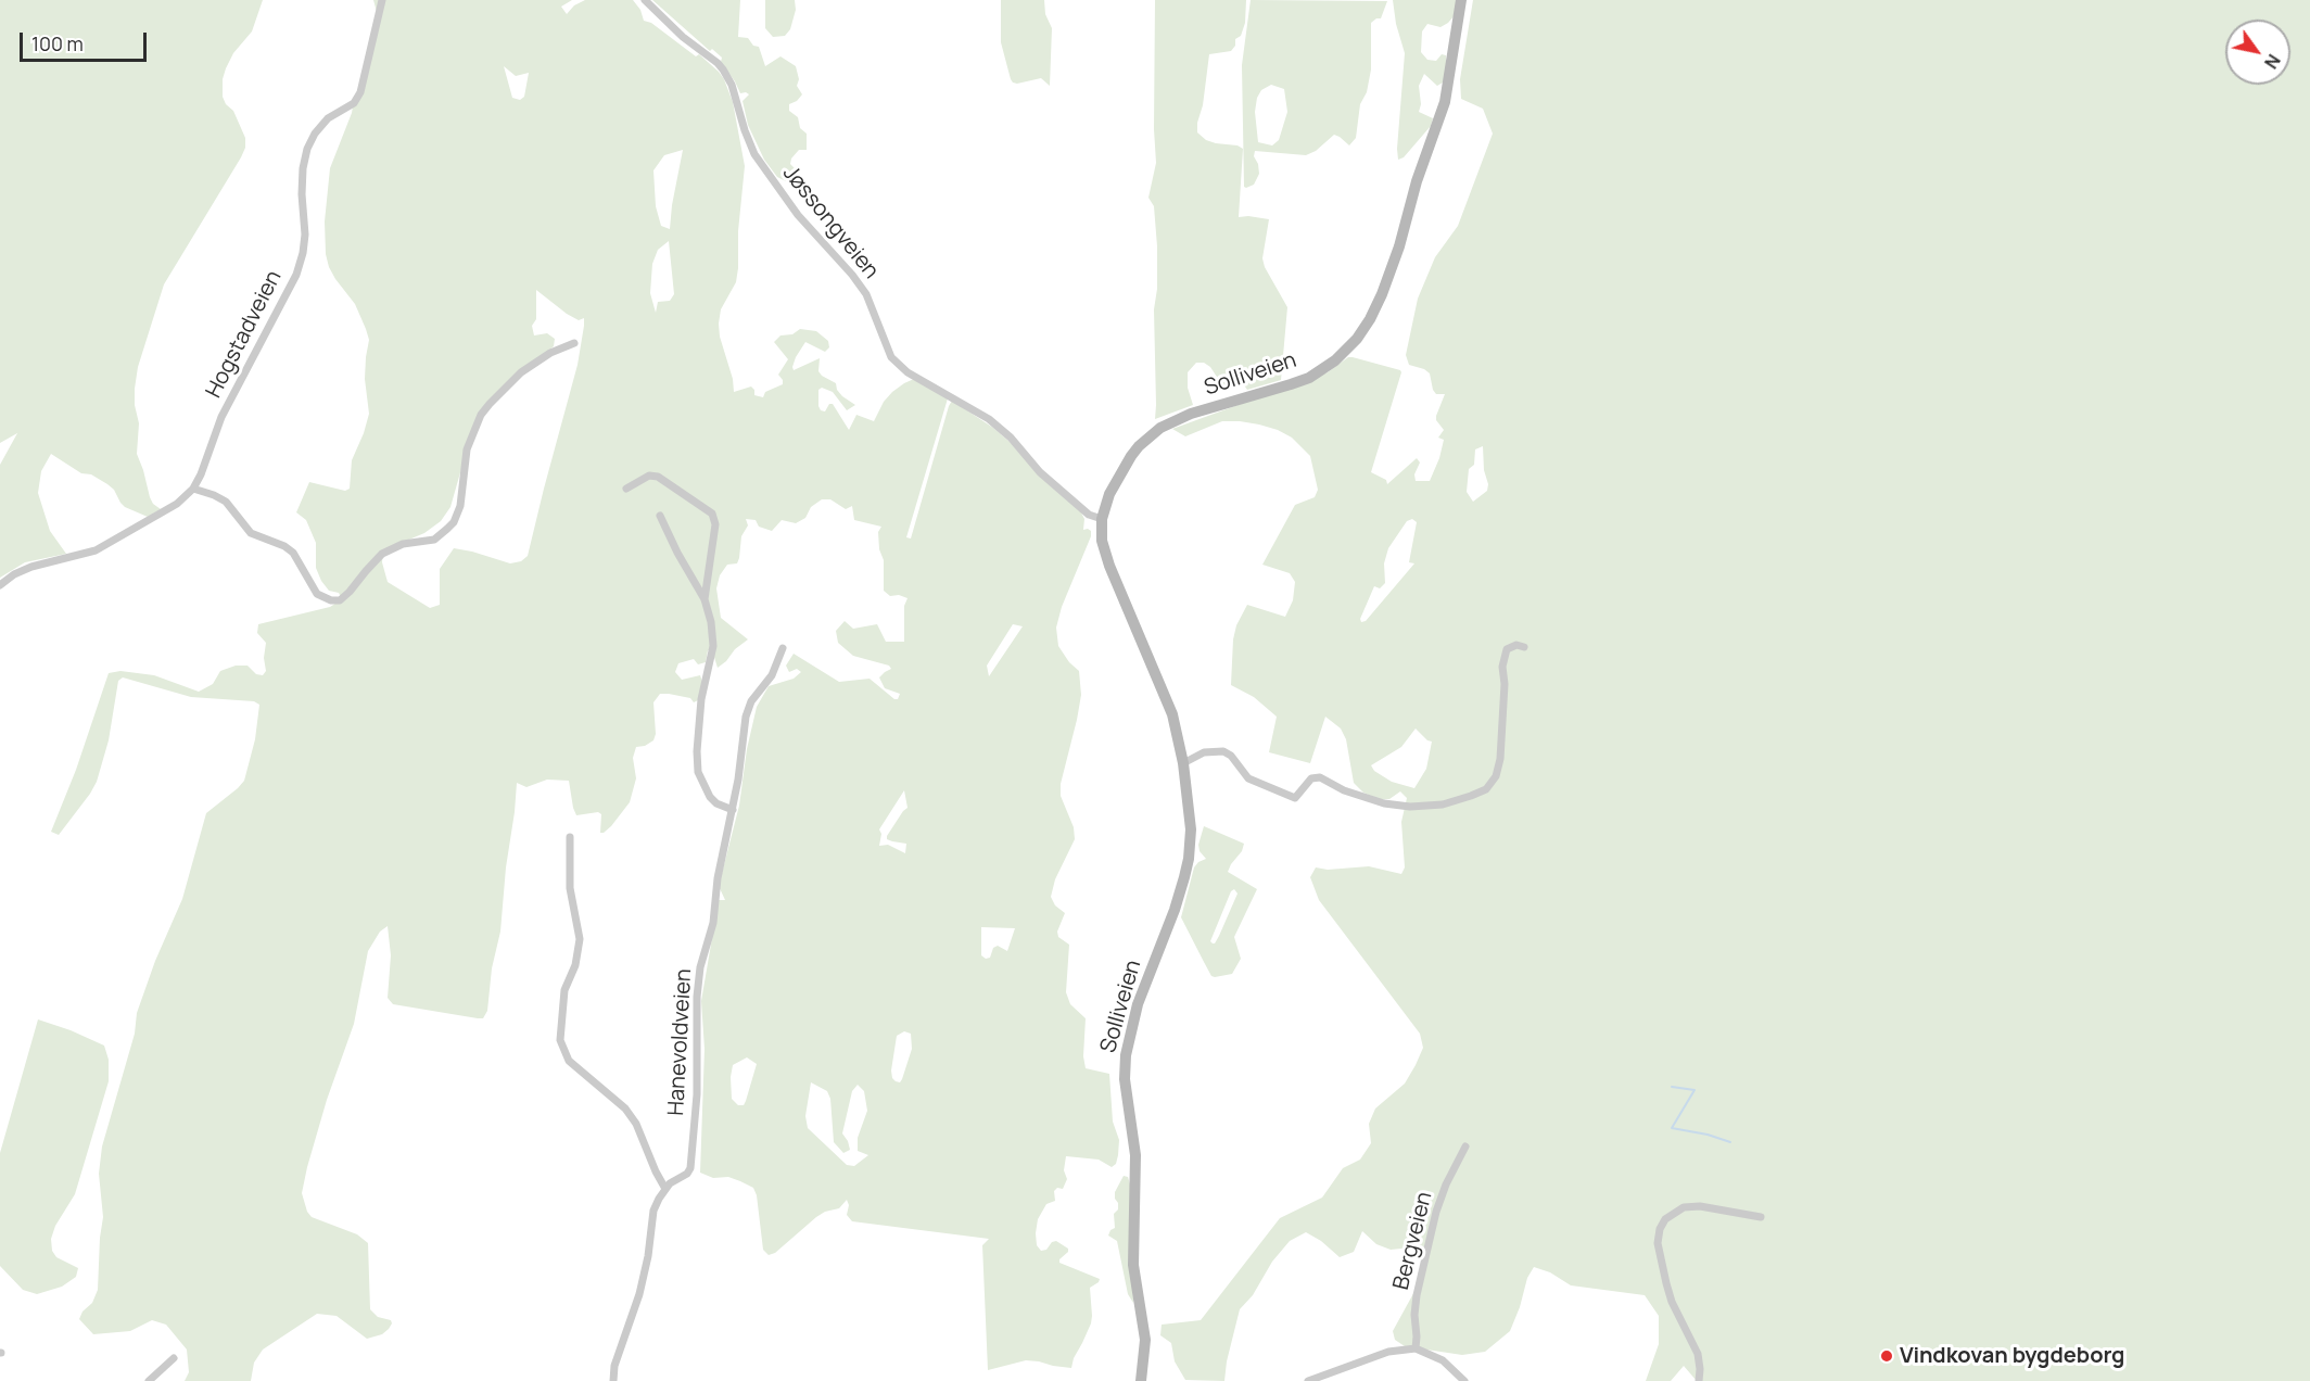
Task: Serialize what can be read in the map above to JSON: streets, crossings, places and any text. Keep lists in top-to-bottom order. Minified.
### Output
{"streets":{"street":["Jøssongveien","Hogstadveien","Solliveien","Hanevoldveien","Bergveien"]},"crossings":[["Jøssongveien","Solliveien"]],"places":["Vindkovan bygdeborg"],"scale_bar":"100 m","north":"bottom right"}
